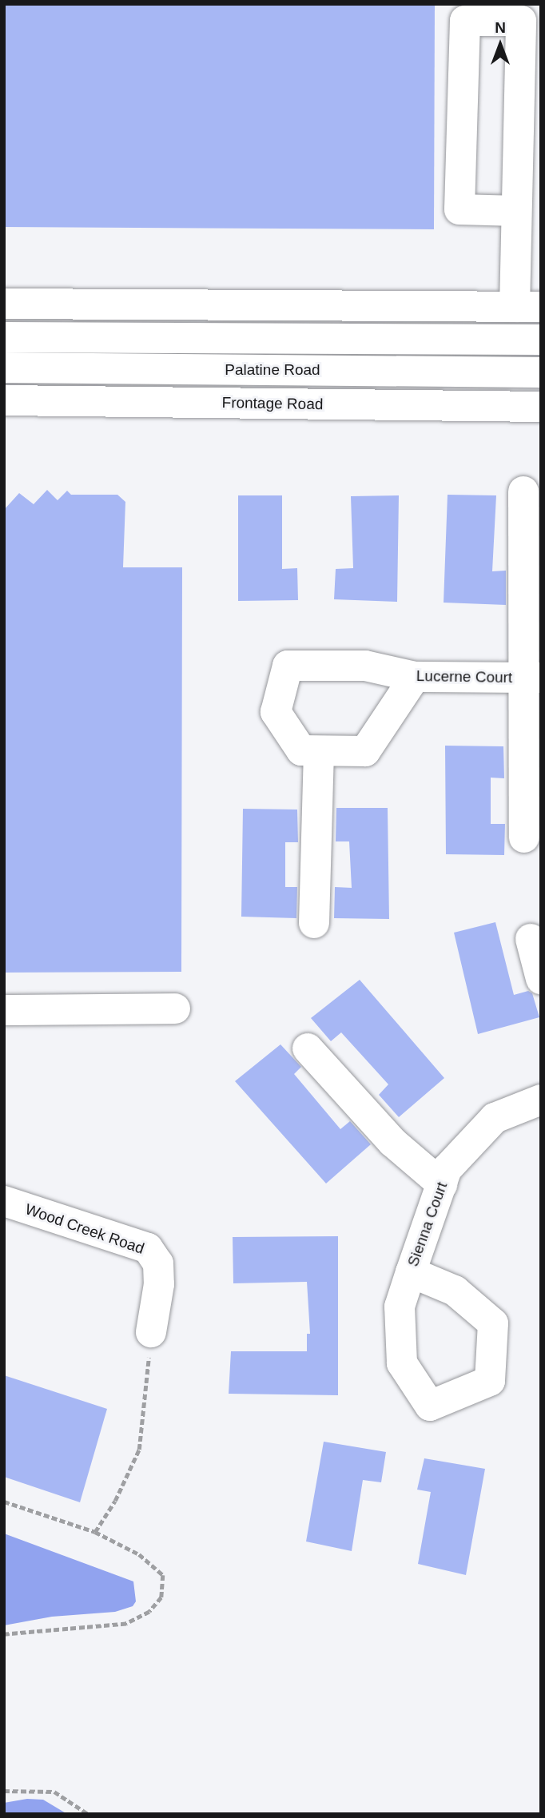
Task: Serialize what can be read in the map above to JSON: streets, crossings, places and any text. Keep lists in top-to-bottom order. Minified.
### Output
{"streets":{"main road":["Palatine Road","Frontage Road","Lucerne Court","Sienna Court","Wood Creek Road"]},"north":"top"}
